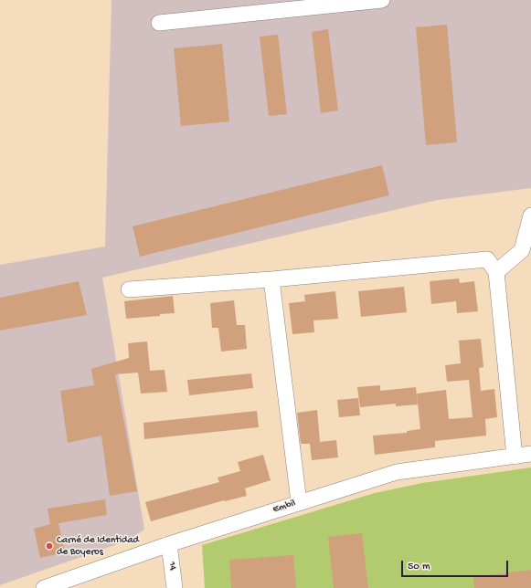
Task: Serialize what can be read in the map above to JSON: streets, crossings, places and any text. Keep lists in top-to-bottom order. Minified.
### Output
{"streets":{"street":["Embil","14"]},"crossings":[["Embil","14"]],"places":["Carné de Identidad de Boyeros"],"scale_bar":"50 m"}
